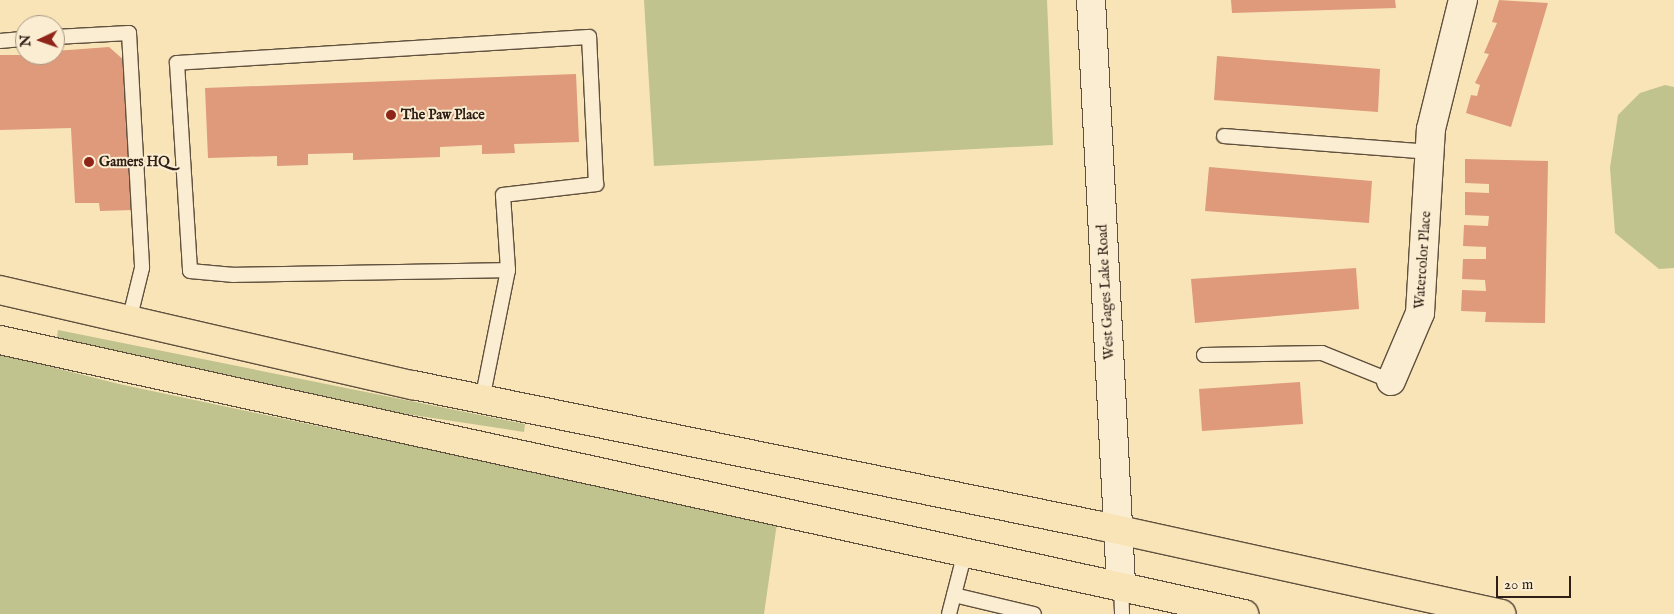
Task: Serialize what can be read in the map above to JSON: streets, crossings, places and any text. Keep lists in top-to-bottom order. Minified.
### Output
{"streets":{"street":["Watercolor Place","West Gages Lake Road"]},"places":["The Paw Place","Gamers HQ"],"scale_bar":"20 m","north":"left"}
